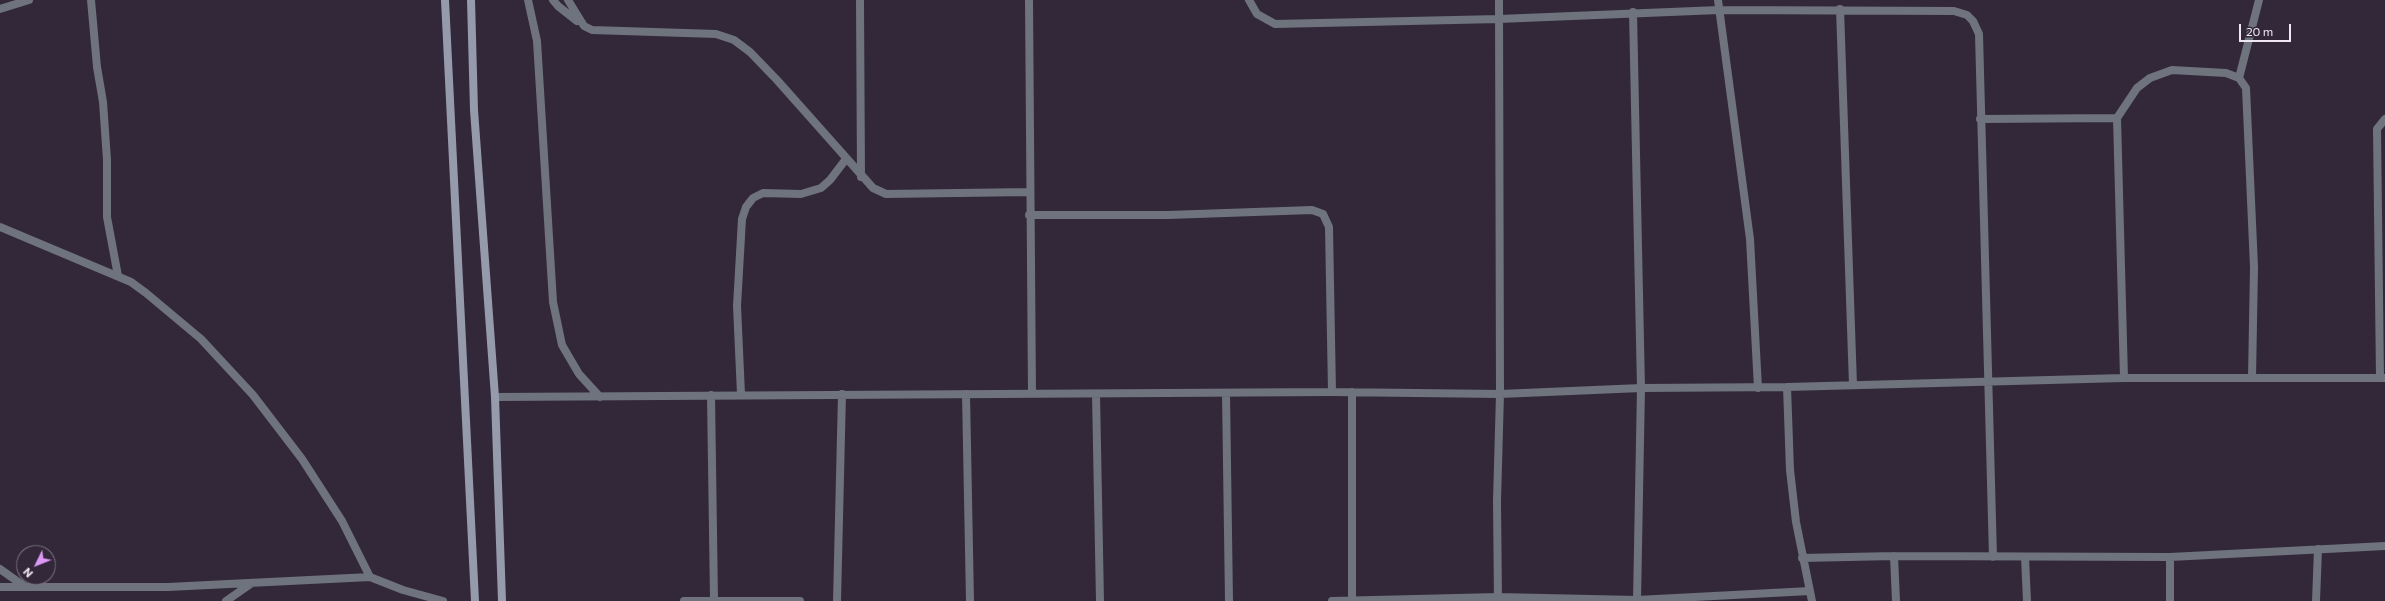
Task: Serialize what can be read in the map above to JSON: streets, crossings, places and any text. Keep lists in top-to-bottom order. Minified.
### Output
{"scale_bar":"20 m","north":"bottom left"}
